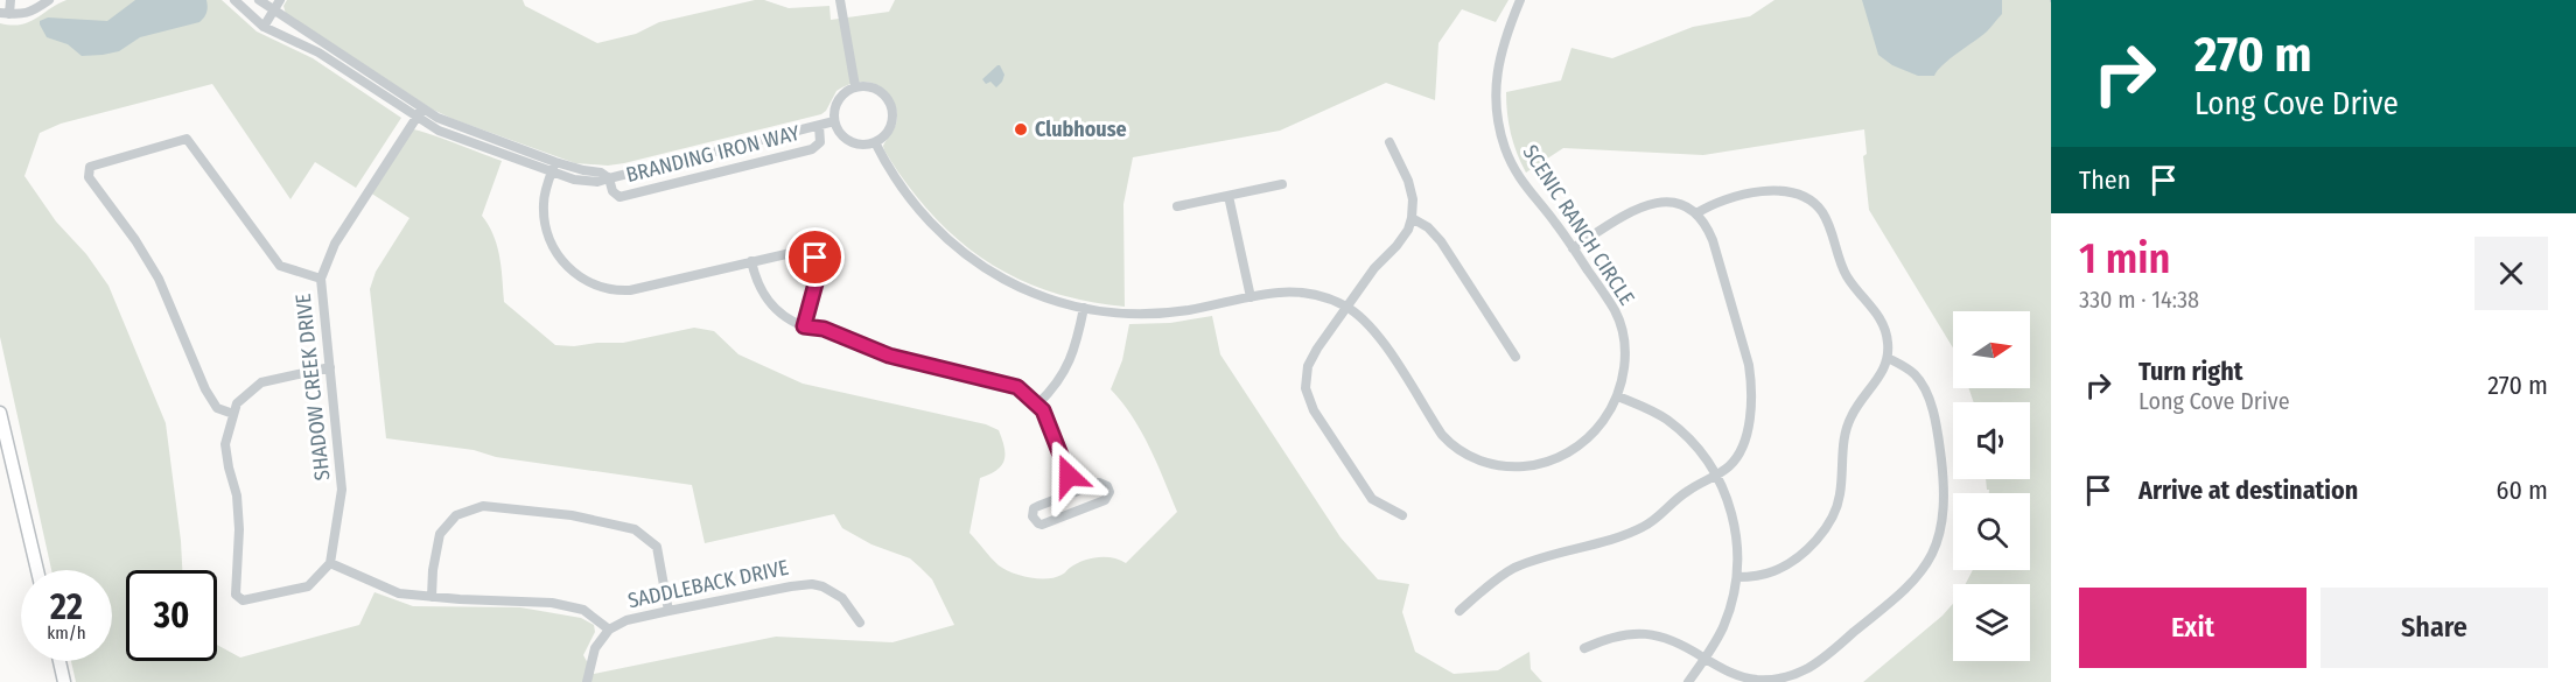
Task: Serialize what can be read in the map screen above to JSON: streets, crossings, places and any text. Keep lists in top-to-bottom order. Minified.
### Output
{"streets":{"street":["BRANDING IRON WAY","SCENIC RANCH CIRCLE","SHADOW CREEK DRIVE","SADDLEBACK DRIVE"]},"places":["Clubhouse"],"north":"right","page":{"turn":["270 m","Long Cove Drive"],"then":"Then","heading":["1 min","330 m · 14:38"],"list":[{"name":"Turn right","note":"Long Cove Drive","value":"270 m"},{"name":"Arrive at destination","value":"60 m"}],"speed":"22 km/h","limit":"30","buttons":["Exit","Share"]}}
